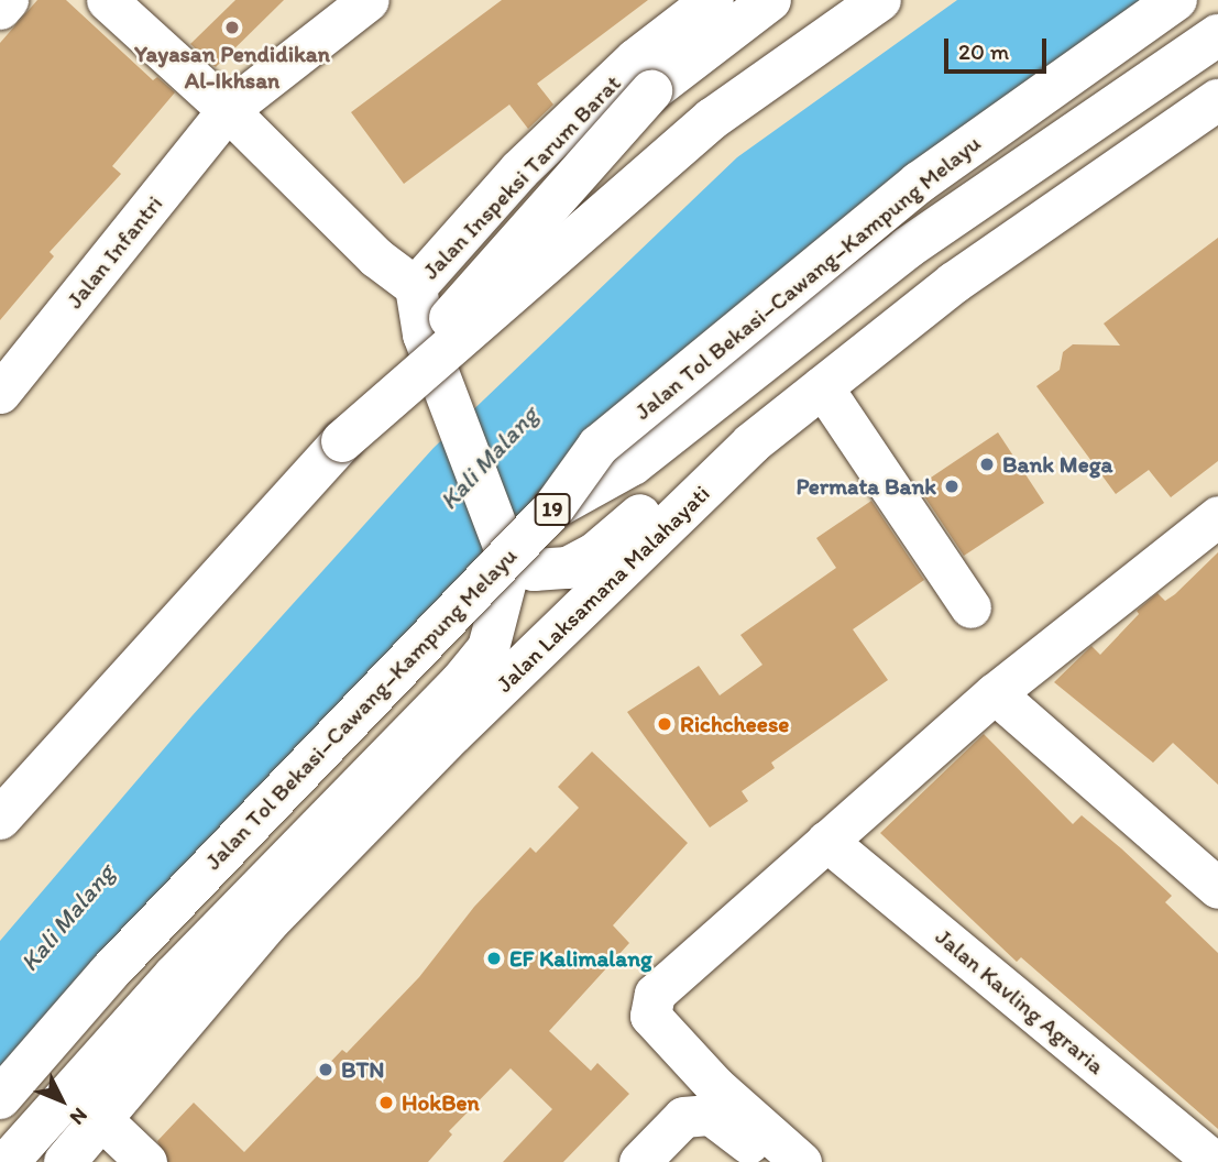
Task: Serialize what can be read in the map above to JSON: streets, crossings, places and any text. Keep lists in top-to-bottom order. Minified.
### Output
{"streets":{"main road":["Jalan Inspeksi Tarum Barat","Jalan Tol Bekasi–Cawang–Kampung Melayu","19","Jalan Laksamana Malahayati"],"street":["Jalan Infantri","Jalan Kavling Agraria"]},"crossings":[["Jalan Inspeksi Tarum Barat","Jalan Laksamana Malahayati"]],"water":["Kali Malang"],"places":["Yayasan Pendidikan Al-Ikhsan","Bank Mega","Permata Bank","Richcheese","EF Kalimalang","BTN","HokBen"],"scale_bar":"20 m","north":"bottom right"}
